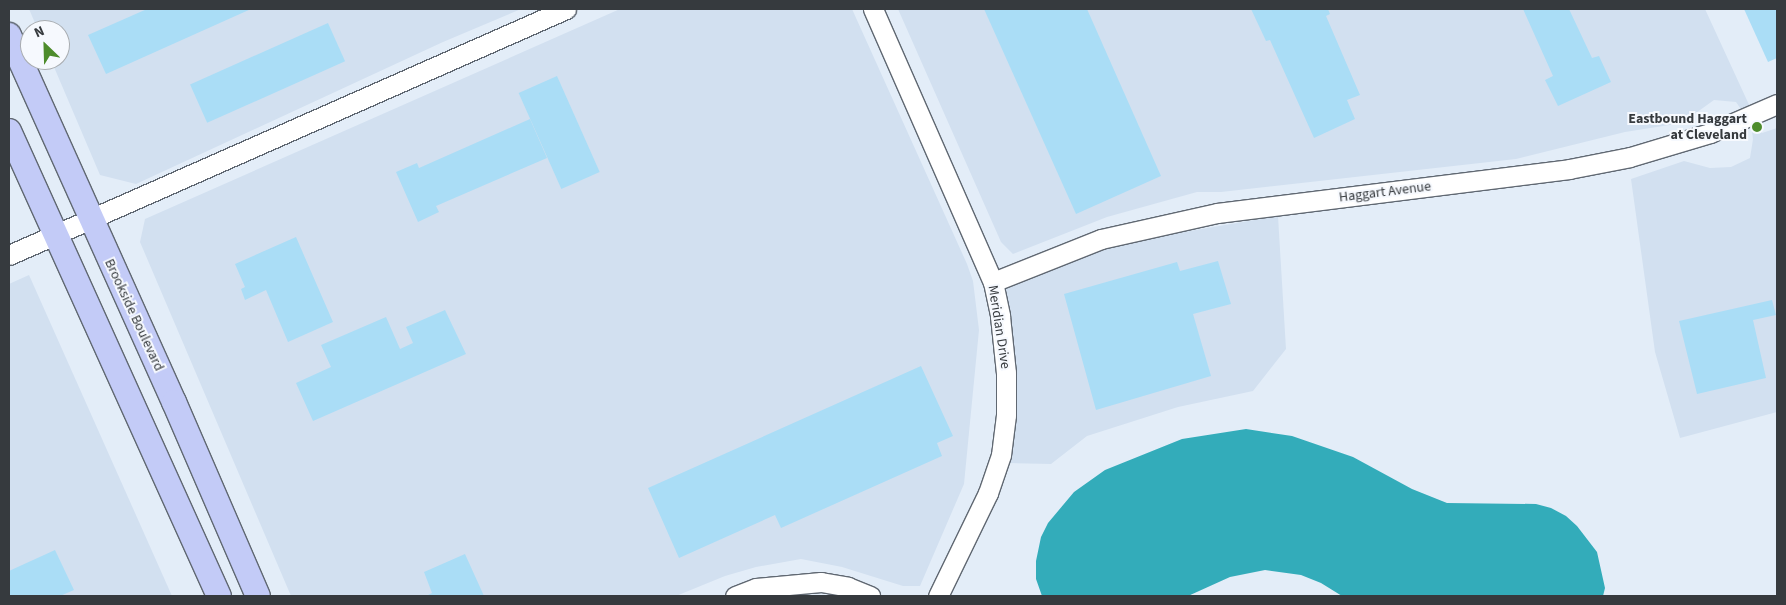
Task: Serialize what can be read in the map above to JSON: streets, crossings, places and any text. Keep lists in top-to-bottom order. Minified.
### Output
{"streets":{"main road":["Brookside Boulevard"],"street":["Haggart Avenue","Meridian Drive"]},"crossings":[["Haggart Avenue","Meridian Drive"]],"places":["Eastbound Haggart at Cleveland"],"north":"top left"}
